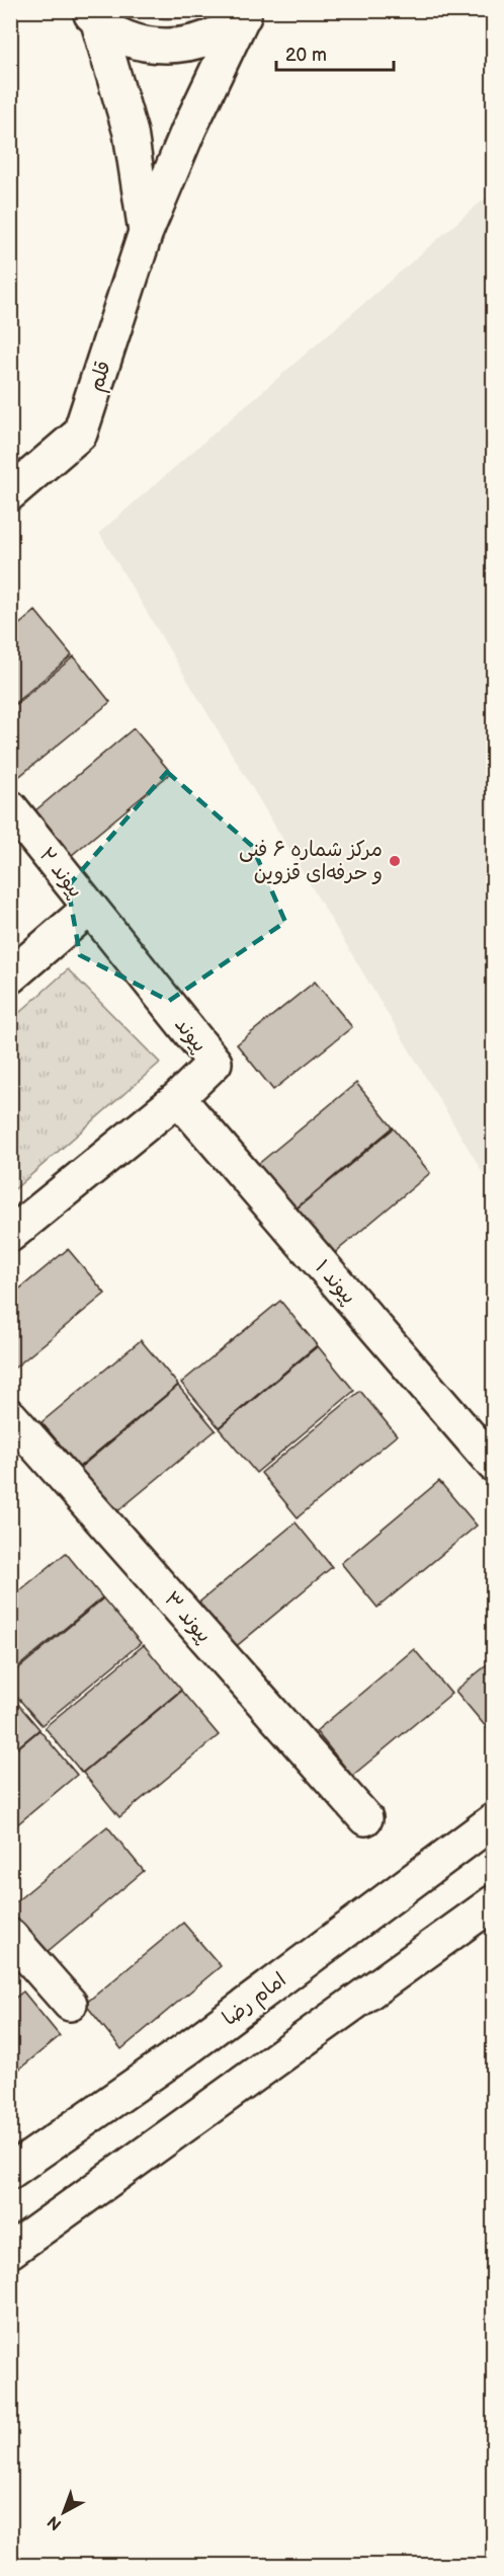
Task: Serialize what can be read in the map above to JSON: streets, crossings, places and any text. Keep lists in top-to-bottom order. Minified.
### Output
{"streets":{"street":["قلم","پیوند ۲","پیوند","پیوند ۱","پیوند ۳","امام رضا"]},"crossings":[["پیوند ۲","پیوند"],["پیوند","پیوند ۱"]],"places":["مرکز شماره ۶ فنی و حرفه‌ای قزوین"],"scale_bar":"20 m","north":"bottom left"}
